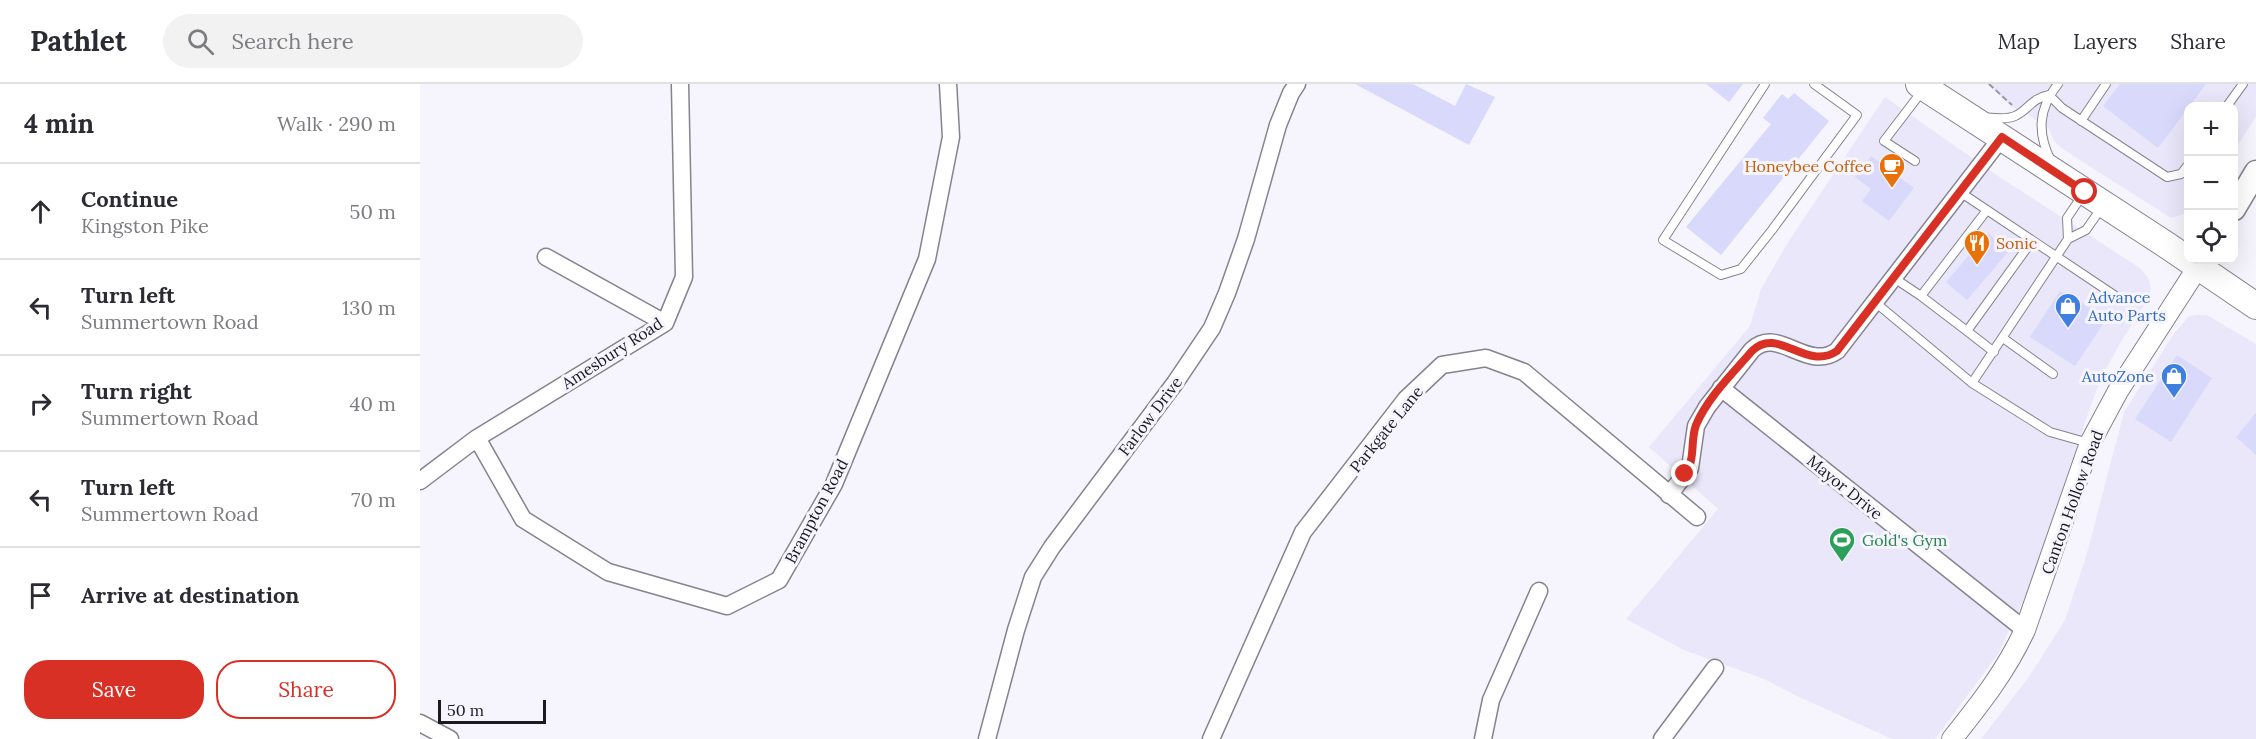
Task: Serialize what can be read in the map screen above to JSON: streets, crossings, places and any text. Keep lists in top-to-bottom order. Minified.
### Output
{"streets":{"street":["Amesbury Road","Farlow Drive","Parkgate Lane","Mayor Drive","Canton Hollow Road","Brampton Road"]},"crossings":[["Amesbury Road","Brampton Road"],["Mayor Drive","Canton Hollow Road"]],"places":{"cafe":["Honeybee Coffee"],"restaurant":["Sonic"],"shop":["Advance Auto Parts","AutoZone"],"sports":["Gold's Gym"]},"scale_bar":"50 m","page":{"header":"Pathlet","search":"Search here","nav":["Map","Layers","Share"],"heading":["4 min","Walk · 290 m"],"map_buttons":["+","−"],"list":[["Continue","Kingston Pike","50 m"],["Turn left","Summertown Road","130 m"],["Turn right","Summertown Road","40 m"],["Turn left","Summertown Road","70 m"],"Arrive at destination"],"buttons":["Save","Share"],"scale":"50 m"}}
